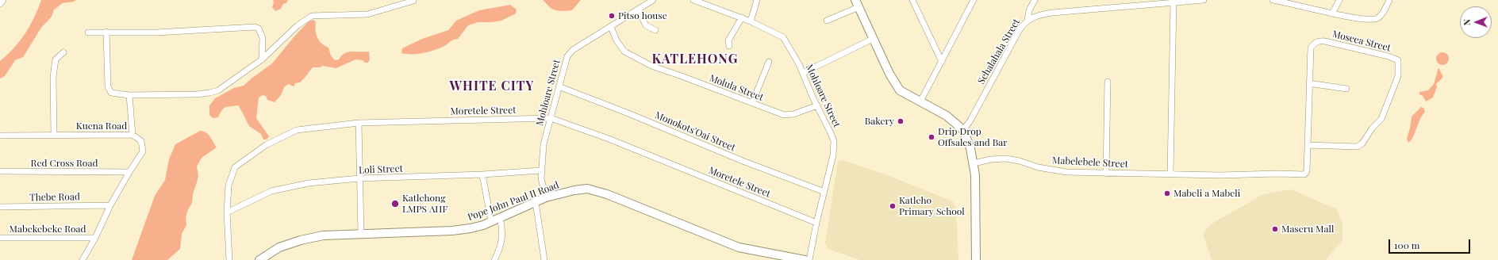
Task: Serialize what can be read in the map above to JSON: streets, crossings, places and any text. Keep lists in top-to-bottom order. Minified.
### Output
{"streets":{"main road":["Pope John Paul II Road"],"street":["Moseea Street","Sehalahala Street","Molula Street","Mohloare Street","Moretele Street","Kuena Road","Monokots'Oai Street","Mabelebele Street","Red Cross Road","Loli Street","Thebe Road","Mabekebeke Road"]},"crossings":[["Moseea Street","Mabelebele Street"],["Molula Street","Mohloare Street"],["Mohloare Street","Moretele Street"],["Mohloare Street","Monokots'Oai Street"],["Mohloare Street","Loli Street"],["Mohloare Street","Pope John Paul II Road"],["Moretele Street","Loli Street"],["Kuena Road","Red Cross Road"],["Kuena Road","Thebe Road"],["Kuena Road","Mabekebeke Road"]],"districts":["KATLEHONG","WHITE CITY"],"places":["Pitso house","Bakery","Drip Drop Offsales and Bar","Mabeli a Mabeli","Katlehong LMPS AHF","Katleho Primary School","Maseru Mall"],"scale_bar":"100 m","north":"left"}
